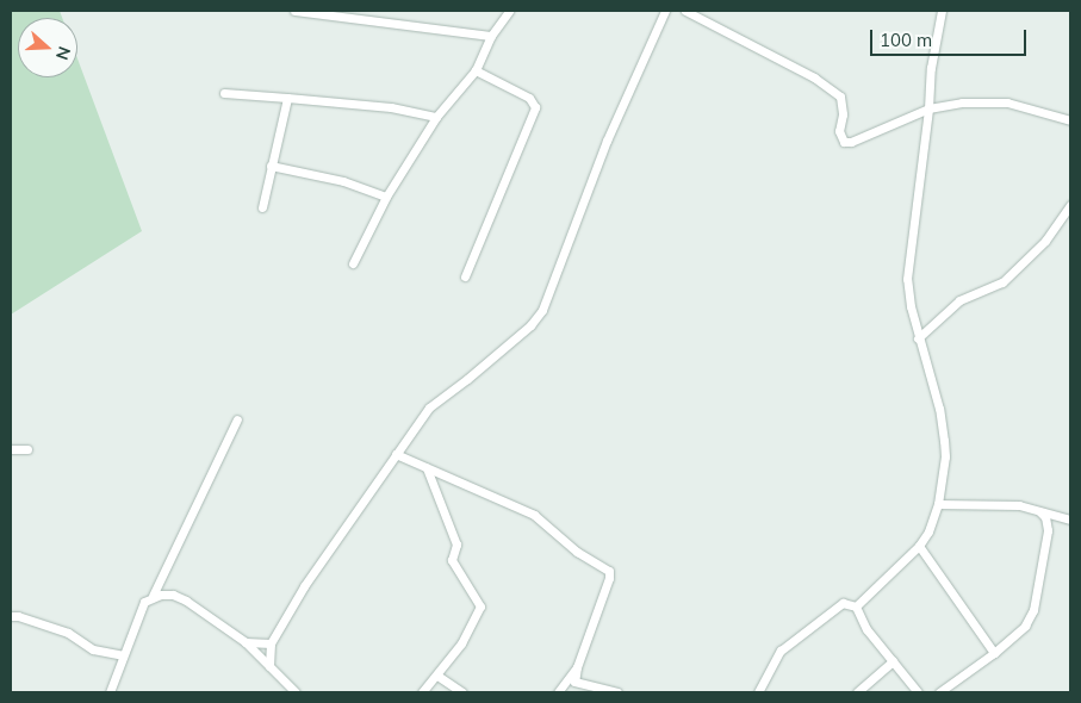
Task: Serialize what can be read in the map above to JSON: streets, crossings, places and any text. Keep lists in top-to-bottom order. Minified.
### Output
{"scale_bar":"100 m","north":"right"}
